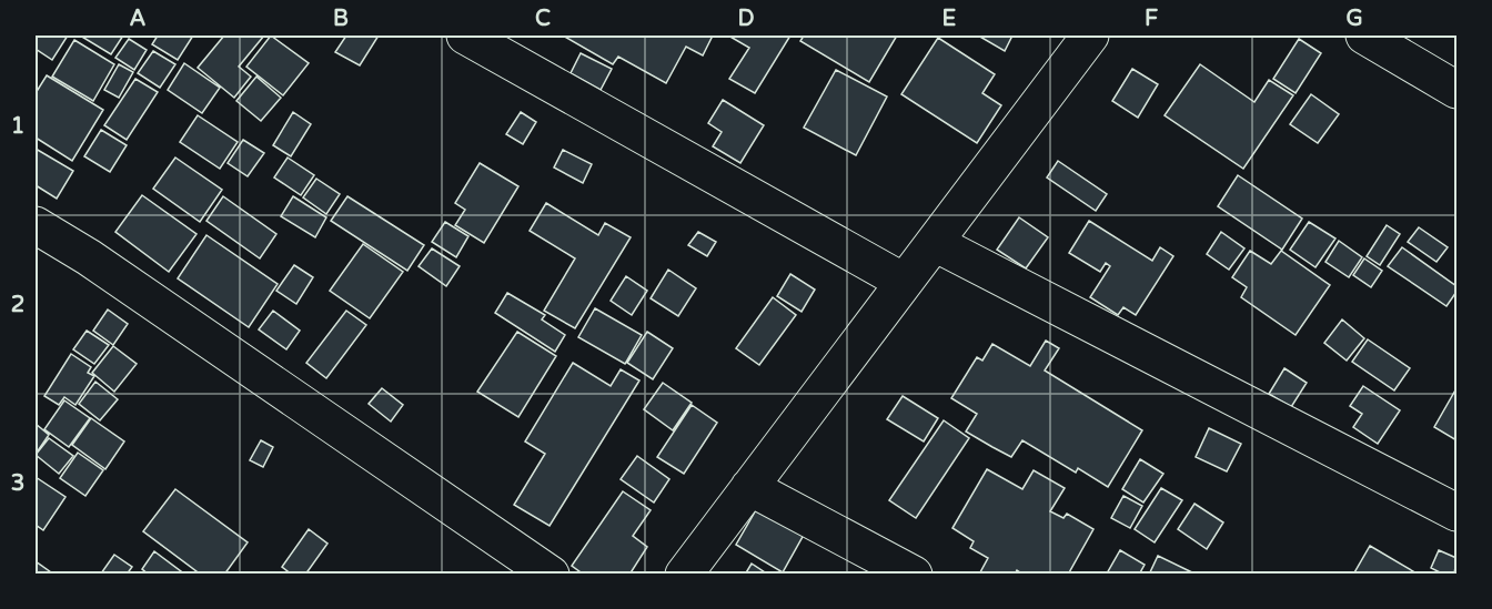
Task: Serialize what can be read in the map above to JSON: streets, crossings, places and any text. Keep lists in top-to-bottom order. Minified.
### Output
{"grid":{"columns":["A","B","C","D","E","F","G"],"rows":["1","2","3"]}}
